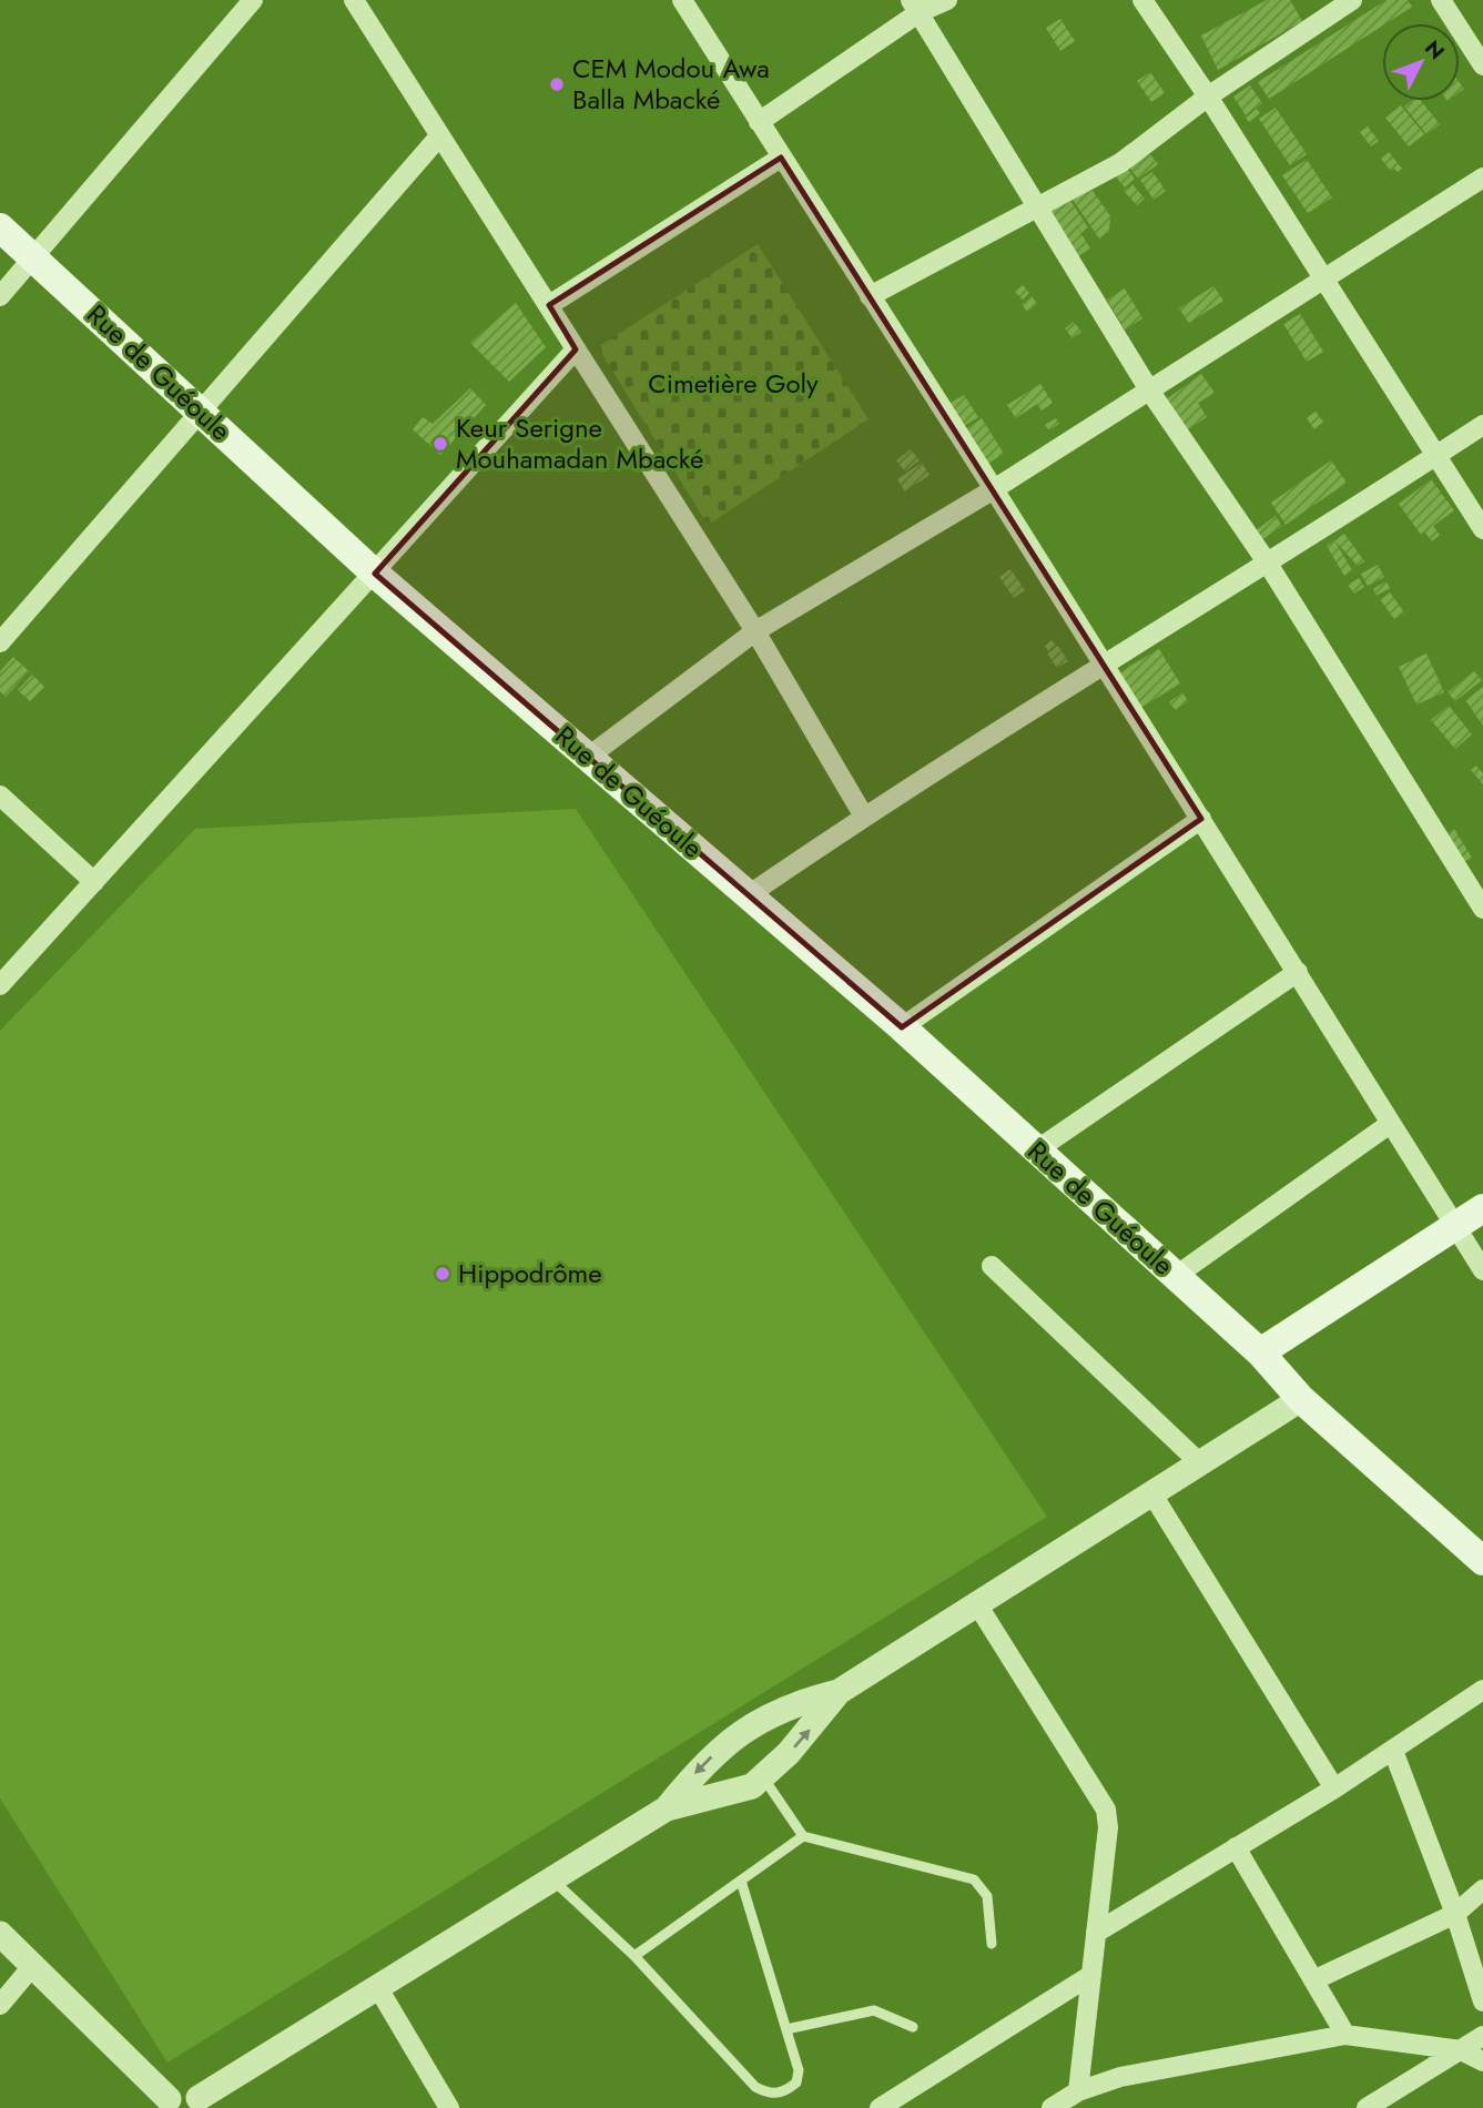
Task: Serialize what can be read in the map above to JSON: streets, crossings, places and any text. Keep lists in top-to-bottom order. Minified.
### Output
{"streets":{"main road":["Rue de Guéoule"]},"parks":["Cimetière Goly"],"places":["CEM Modou Awa Balla Mbacké","Keur Serigne Mouhamadan Mbacké","Hippodrôme"],"north":"top right"}
